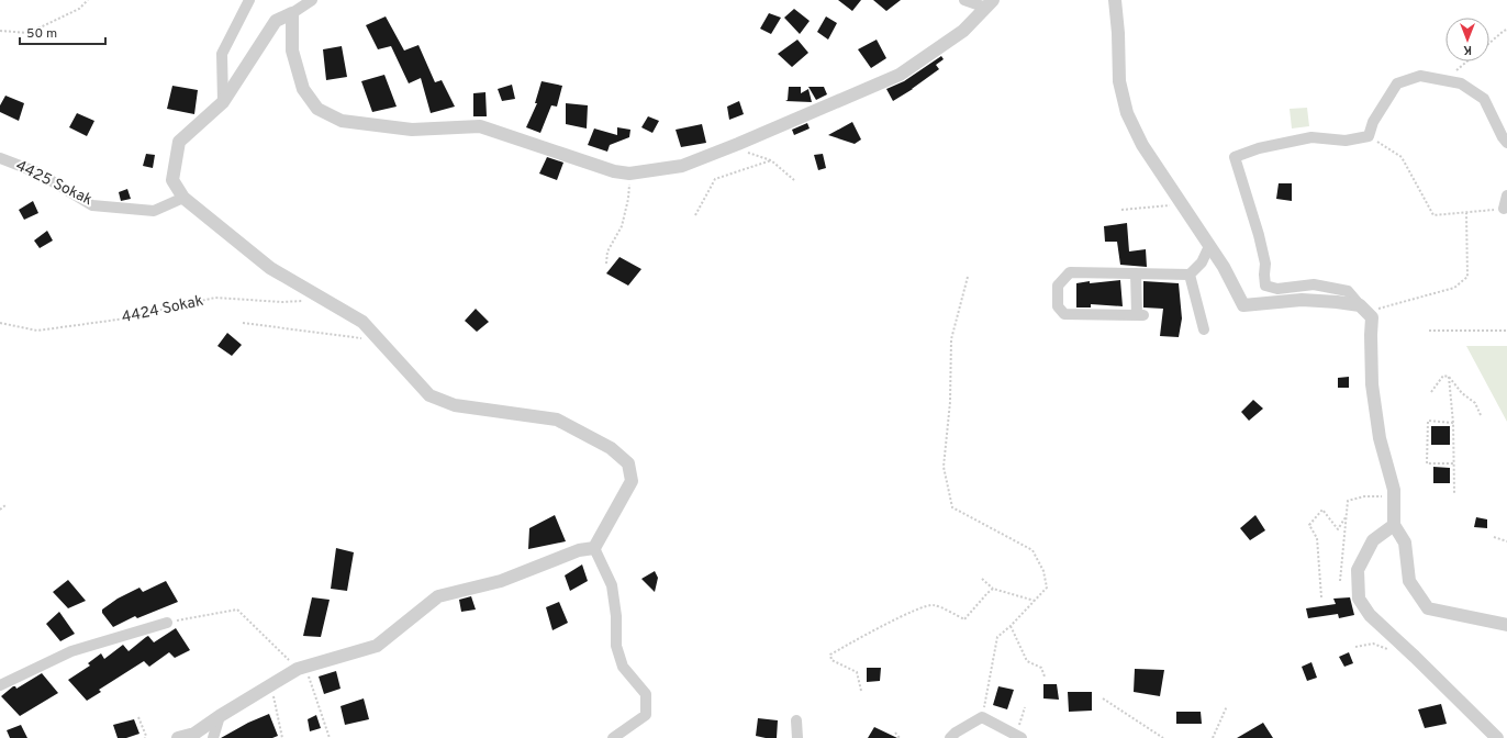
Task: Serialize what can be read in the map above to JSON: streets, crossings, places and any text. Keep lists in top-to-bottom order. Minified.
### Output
{"streets":{"street":["4425 Sokak"],"path":["4424 Sokak"]},"scale_bar":"50 m","north":"bottom"}
